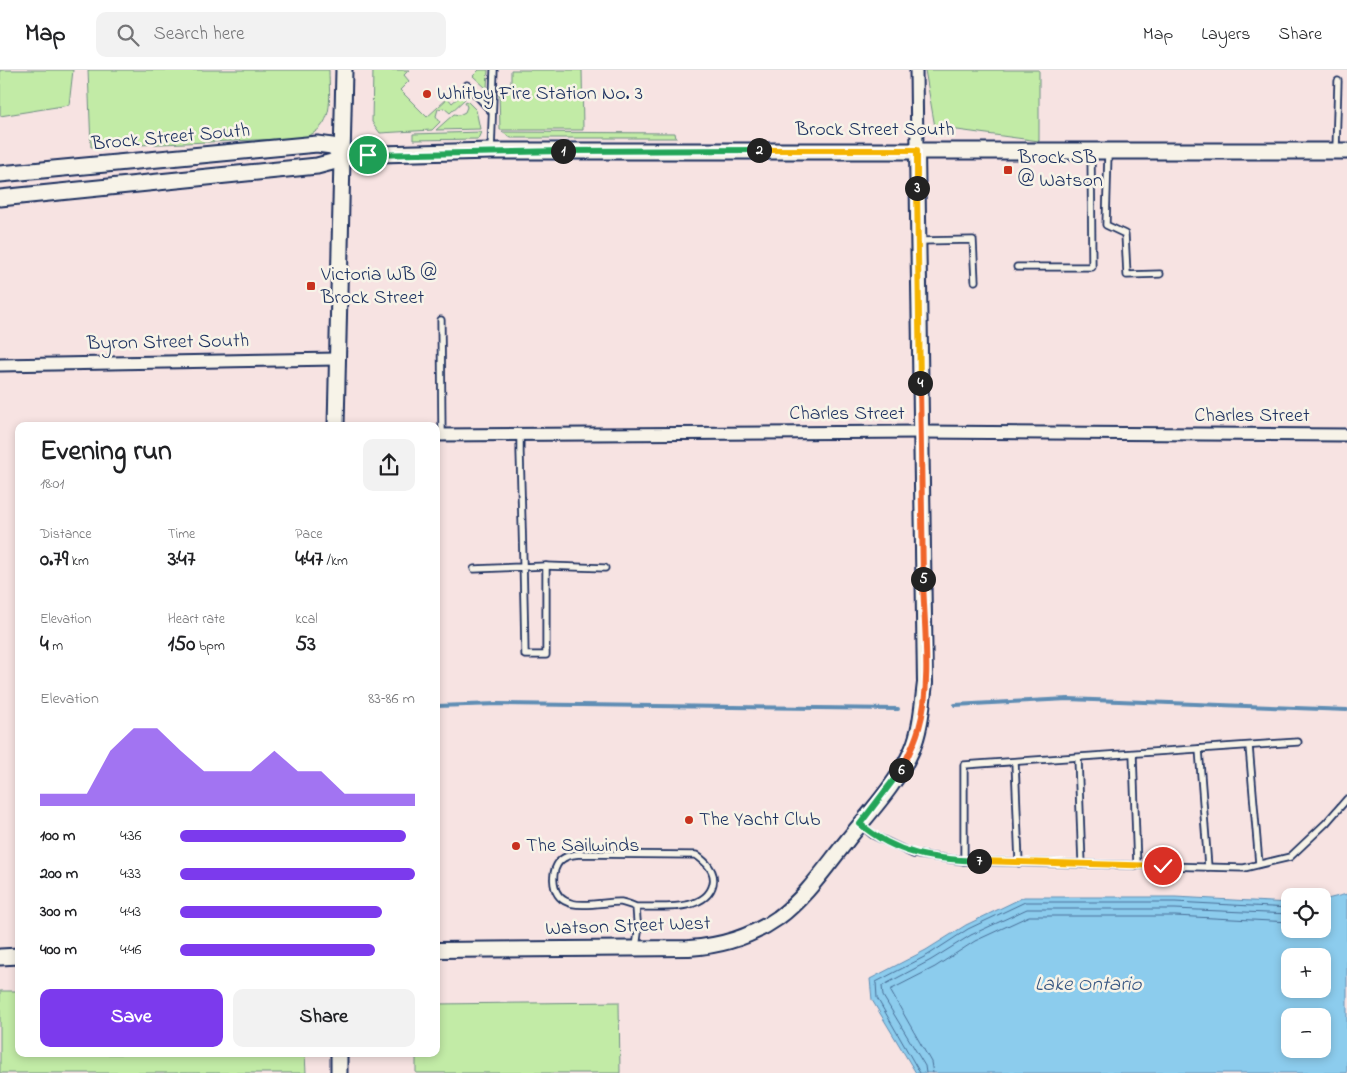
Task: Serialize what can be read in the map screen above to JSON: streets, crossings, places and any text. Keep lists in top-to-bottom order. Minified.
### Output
{"streets":{"main road":["Brock Street South"],"street":["Byron Street South","Charles Street","Watson Street West"]},"crossings":[["Brock Street South","Watson Street West"],["Charles Street","Watson Street West"]],"water":["Lake Ontario"],"places":{"other":["Whitby Fire Station No. 3","The Yacht Club","The Sailwinds"],"transit":["Brock SB @ Watson","Victoria WB @ Brock Street"]},"page":{"header":"Map","search":"Search here","nav":["Map","Layers","Share"],"pins":["2","1","3","4","5","6","7"],"heading":["Evening run","18:01"],"stats":[["Distance","0.79 km"],["Time","3:47"],["Pace","4:47 /km"],["Elevation","4 m"],["Heart rate","150 bpm"],["kcal","53"]],"chart":["Elevation","83–86 m"],"list":[{"name":"100 m","note":"4:36"},{"name":"200 m","note":"4:33"},{"name":"300 m","note":"4:43"},{"name":"400 m","note":"4:46"}],"map_buttons":["+","−"],"buttons":["Save","Share"]}}
